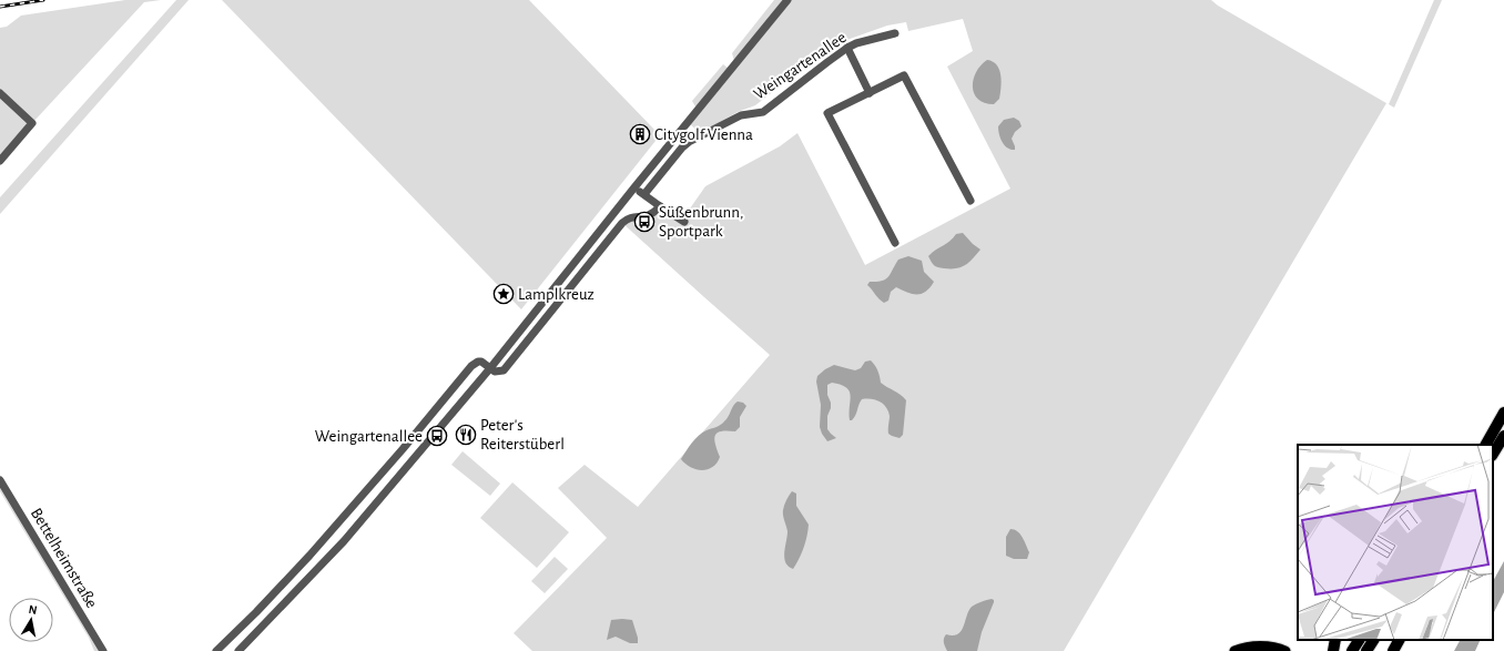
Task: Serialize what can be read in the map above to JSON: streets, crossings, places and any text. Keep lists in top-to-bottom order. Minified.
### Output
{"streets":{"street":["Weingartenallee","Bettelheimstraße"]},"places":{"building":["Citygolf Vienna"],"bus stop":["Süßenbrunn, Sportpark","Weingartenallee"],"place":["Lamplkreuz"],"restaurant":["Peter's Reiterstüberl"]},"north":"top"}
